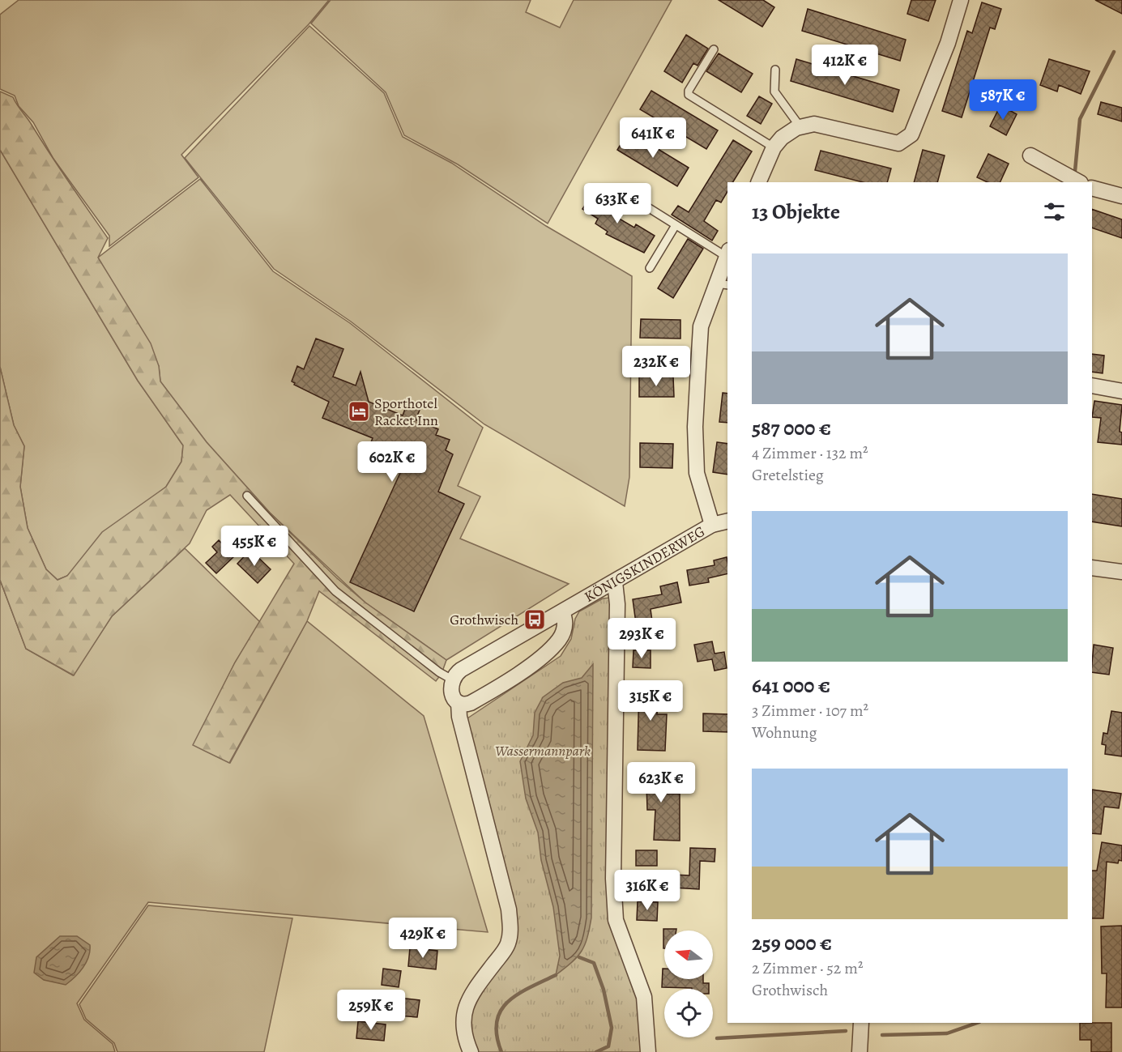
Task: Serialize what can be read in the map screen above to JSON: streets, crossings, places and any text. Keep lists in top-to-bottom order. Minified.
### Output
{"streets":{"street":["KÖNIGSKINDERWEG"]},"parks":["Wassermannpark"],"places":{"hotel":["Sporthotel Racket Inn"],"bus stop":["Grothwisch"]},"north":"left","page":{"price":["412K €","587K €","641K €","633K €","232K €","602K €","455K €","293K €","315K €","623K €","316K €","429K €","259K €"],"heading":"13 Objekte","list":[{"name":"587 000 €","note":"4 Zimmer · 132 m² · Gretelstieg"},{"name":"641 000 €","note":"3 Zimmer · 107 m² · Wohnung"},{"name":"259 000 €","note":"2 Zimmer · 52 m² · Grothwisch"}]}}
